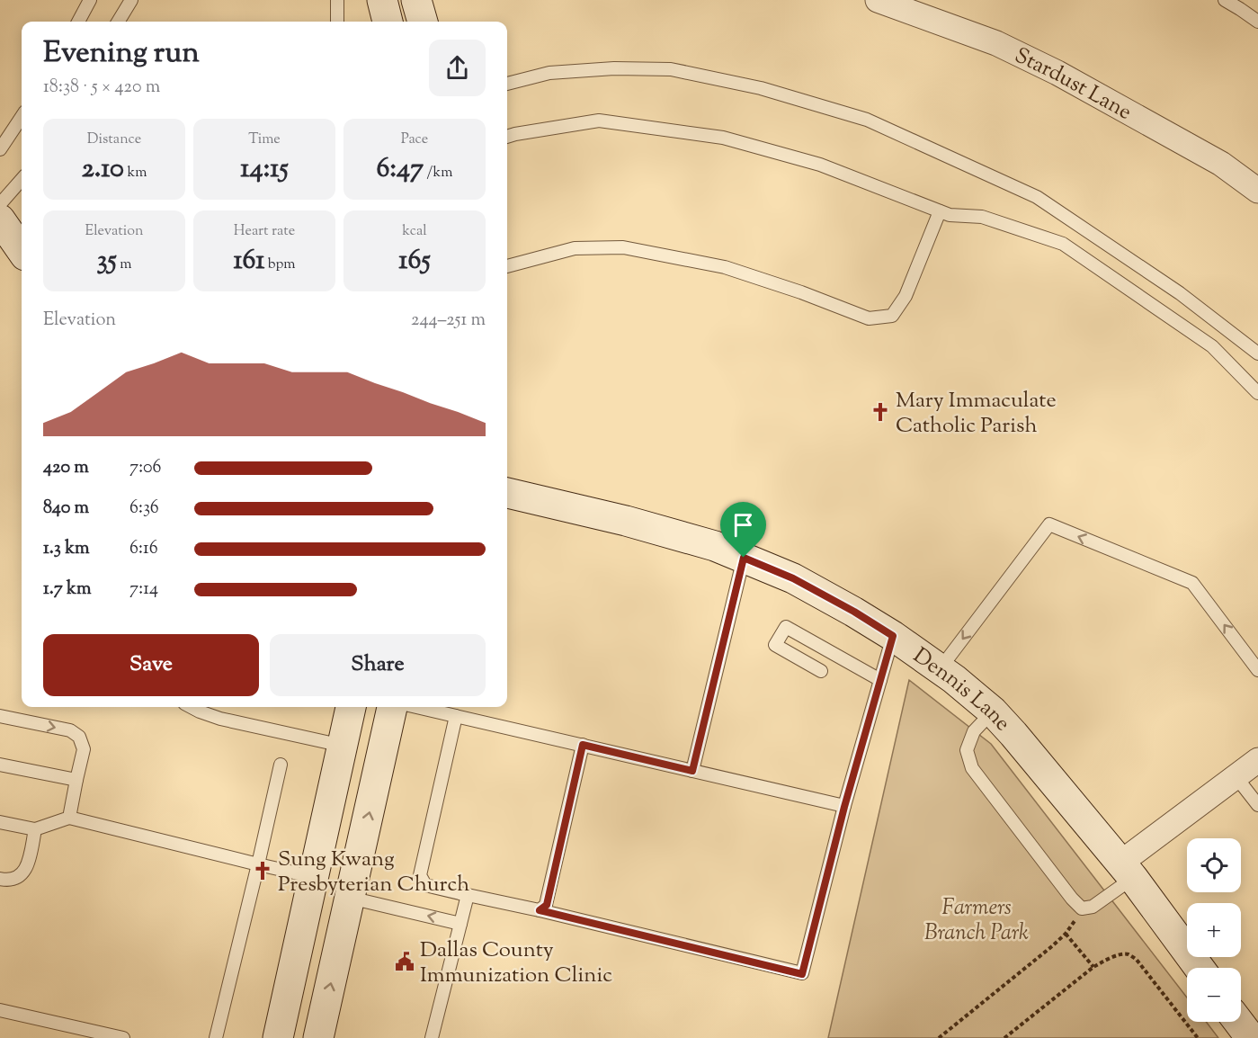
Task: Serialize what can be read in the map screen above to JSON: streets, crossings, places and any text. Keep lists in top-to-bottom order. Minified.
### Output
{"streets":{"street":["Stardust Lane","Dennis Lane"]},"parks":["Farmers Branch Park"],"places":{"church":["Mary Immaculate Catholic Parish","Sung Kwang Presbyterian Church"],"public building":["Dallas County Immunization Clinic"]},"page":{"heading":["Evening run","18:38 · 5 × 420 m"],"stats":[["Distance","2.10 km"],["Time","14:15"],["Pace","6:47 /km"],["Elevation","35 m"],["Heart rate","161 bpm"],["kcal","165"]],"chart":["Elevation","244–251 m"],"list":[{"name":"420 m","note":"7:06"},{"name":"840 m","note":"6:36"},{"name":"1.3 km","note":"6:16"},{"name":"1.7 km","note":"7:14"}],"buttons":["Save","Share"],"map_buttons":["+","−"]}}
